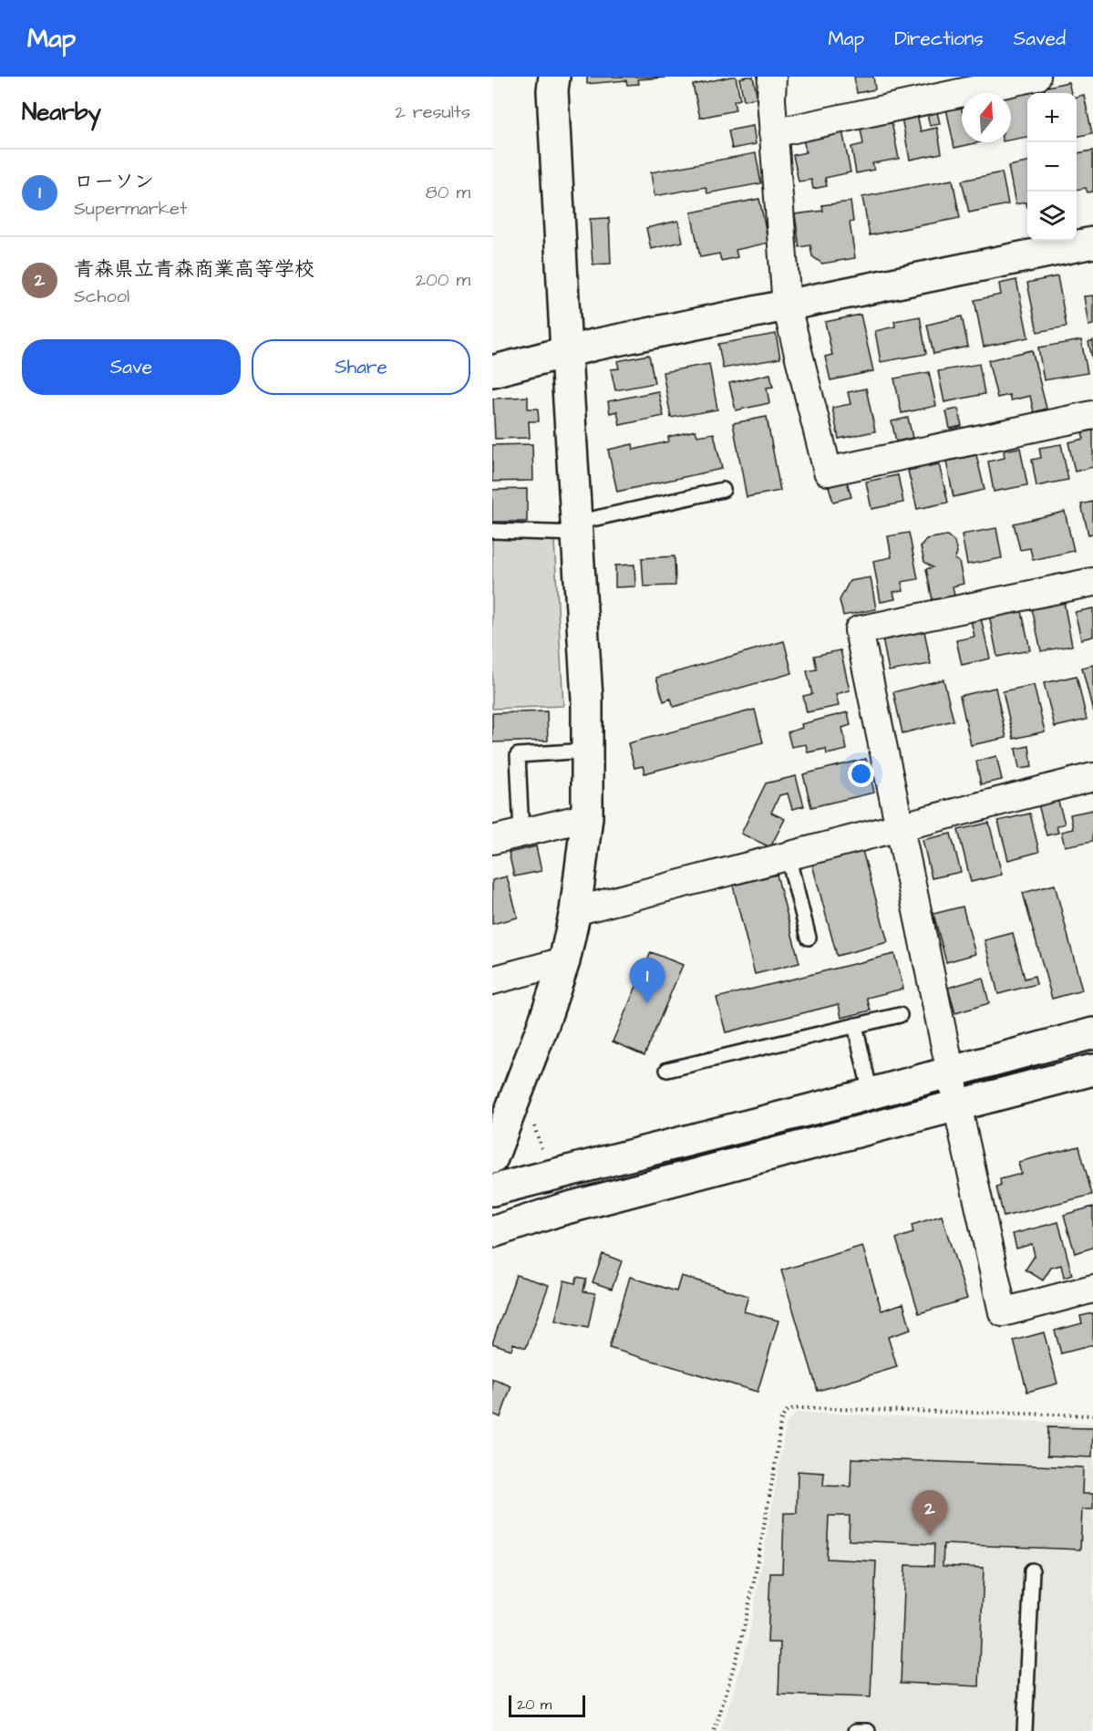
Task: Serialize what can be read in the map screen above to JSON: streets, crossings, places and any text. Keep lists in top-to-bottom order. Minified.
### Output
{"scale_bar":"20 m","north":"top","page":{"header":"Map","nav":["Map","Directions","Saved"],"heading":["Nearby","2 results"],"map_buttons":["+","−"],"list":[{"mark":"1","name":"ローソン","note":"Supermarket","value":"80 m"},{"mark":"2","name":"青森県立青森商業高等学校","note":"School","value":"200 m"}],"buttons":["Save","Share"],"pins":["1","2"],"scale":"20 m"}}
